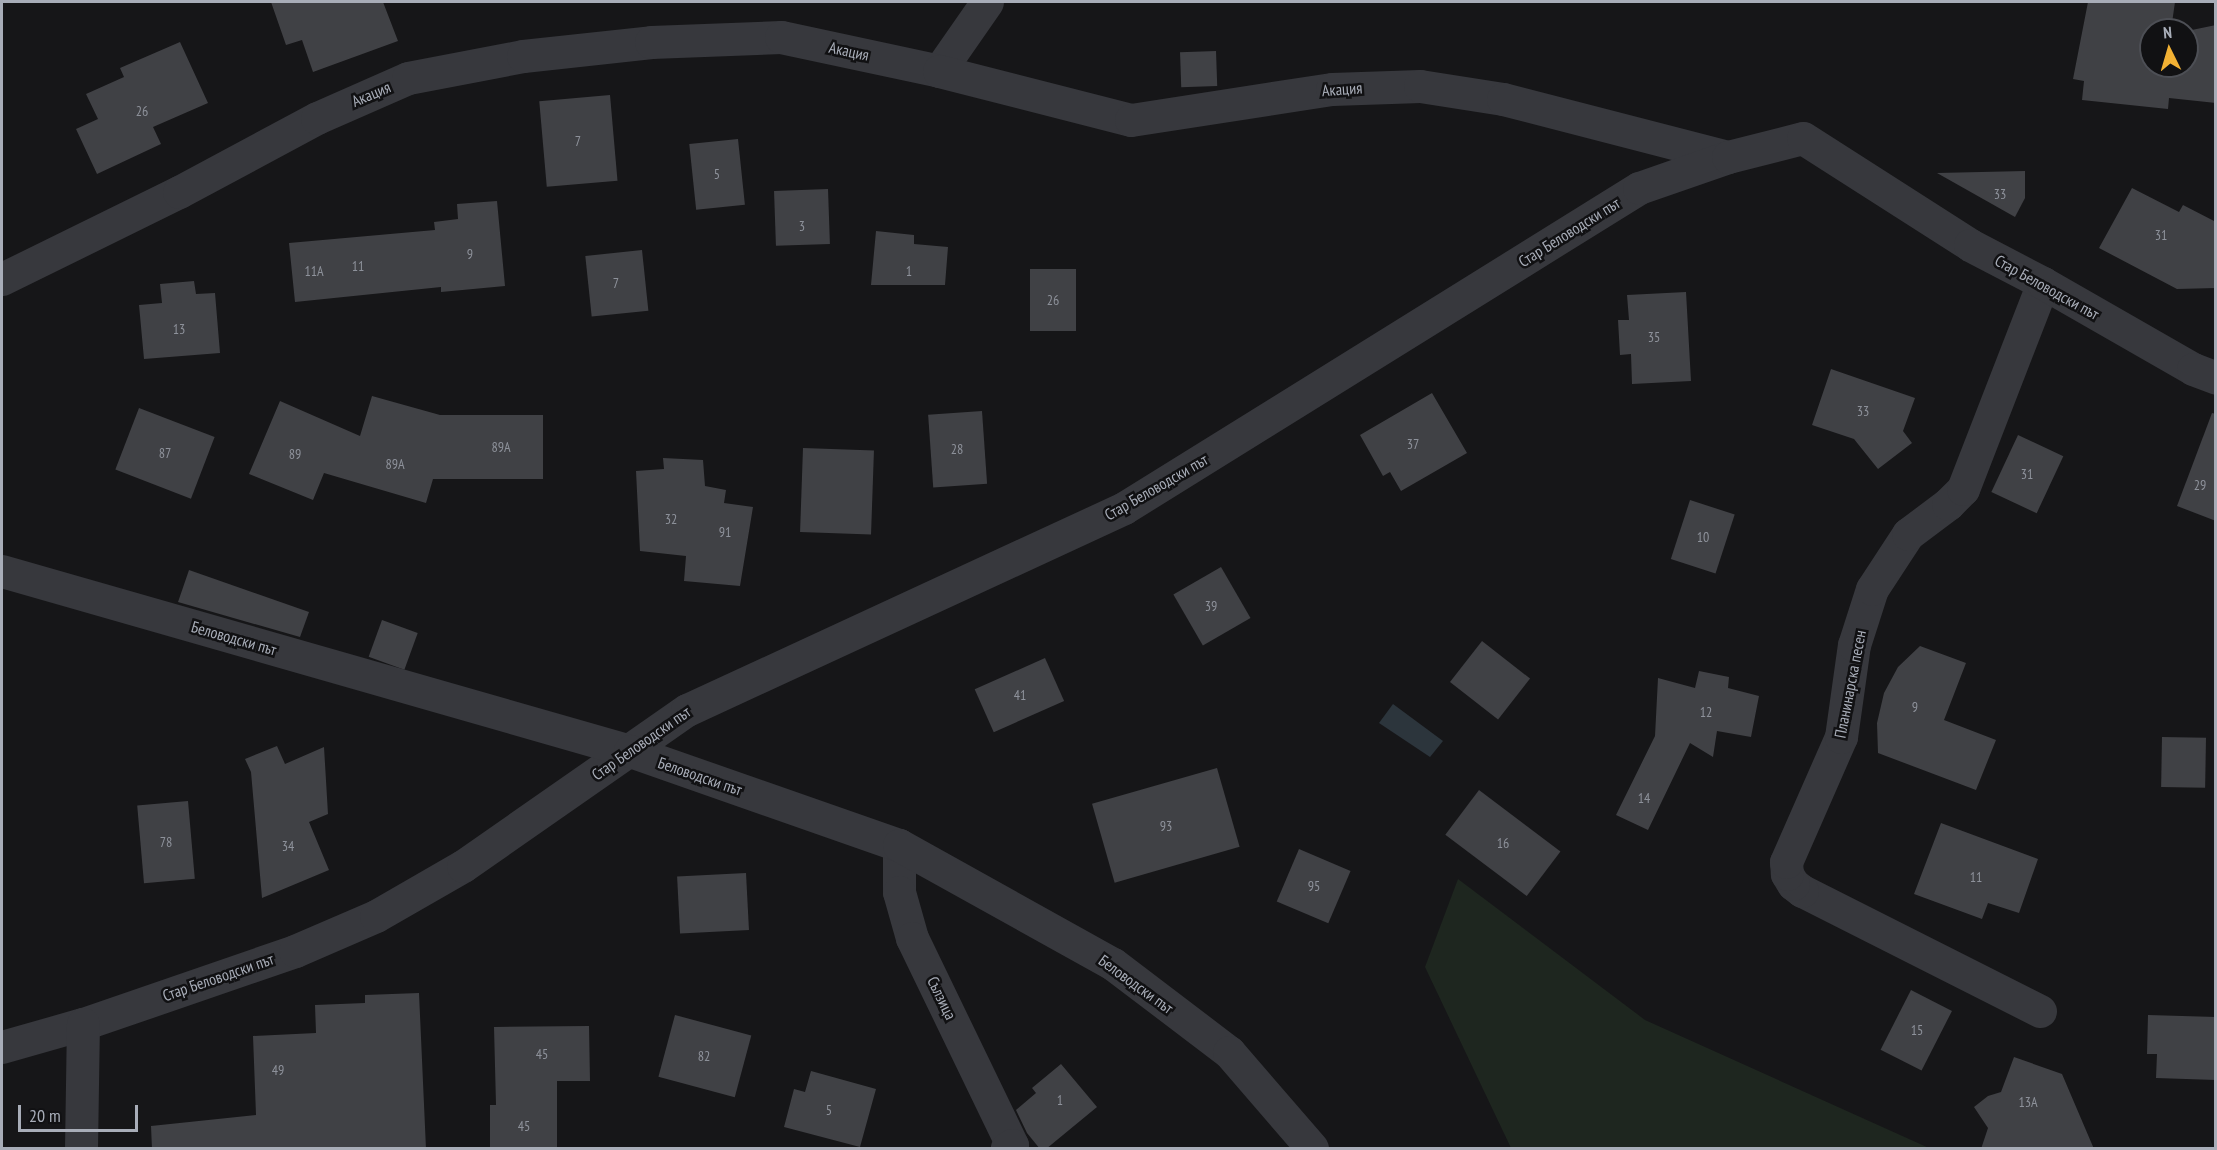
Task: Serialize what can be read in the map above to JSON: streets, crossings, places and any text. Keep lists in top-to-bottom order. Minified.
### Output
{"streets":{"street":["Акация","Стар Беловодски път","Беловодски път","Планинарска песен","Сълзица"]},"crossings":[["Акация","Стар Беловодски път"],["Стар Беловодски път","Беловодски път"],["Стар Беловодски път","Планинарска песен"],["Беловодски път","Сълзица"]],"house_numbers":["26","7","5","33","3","31","9","11","11А","1","7","26","13","35","33","37","89А","28","87","89","89А","31","29","32","91","10","39","41","9","12","14","93","78","16","34","11","95","15","45","82","49","1","13А","5","45"],"scale_bar":"20 m","north":"top"}
